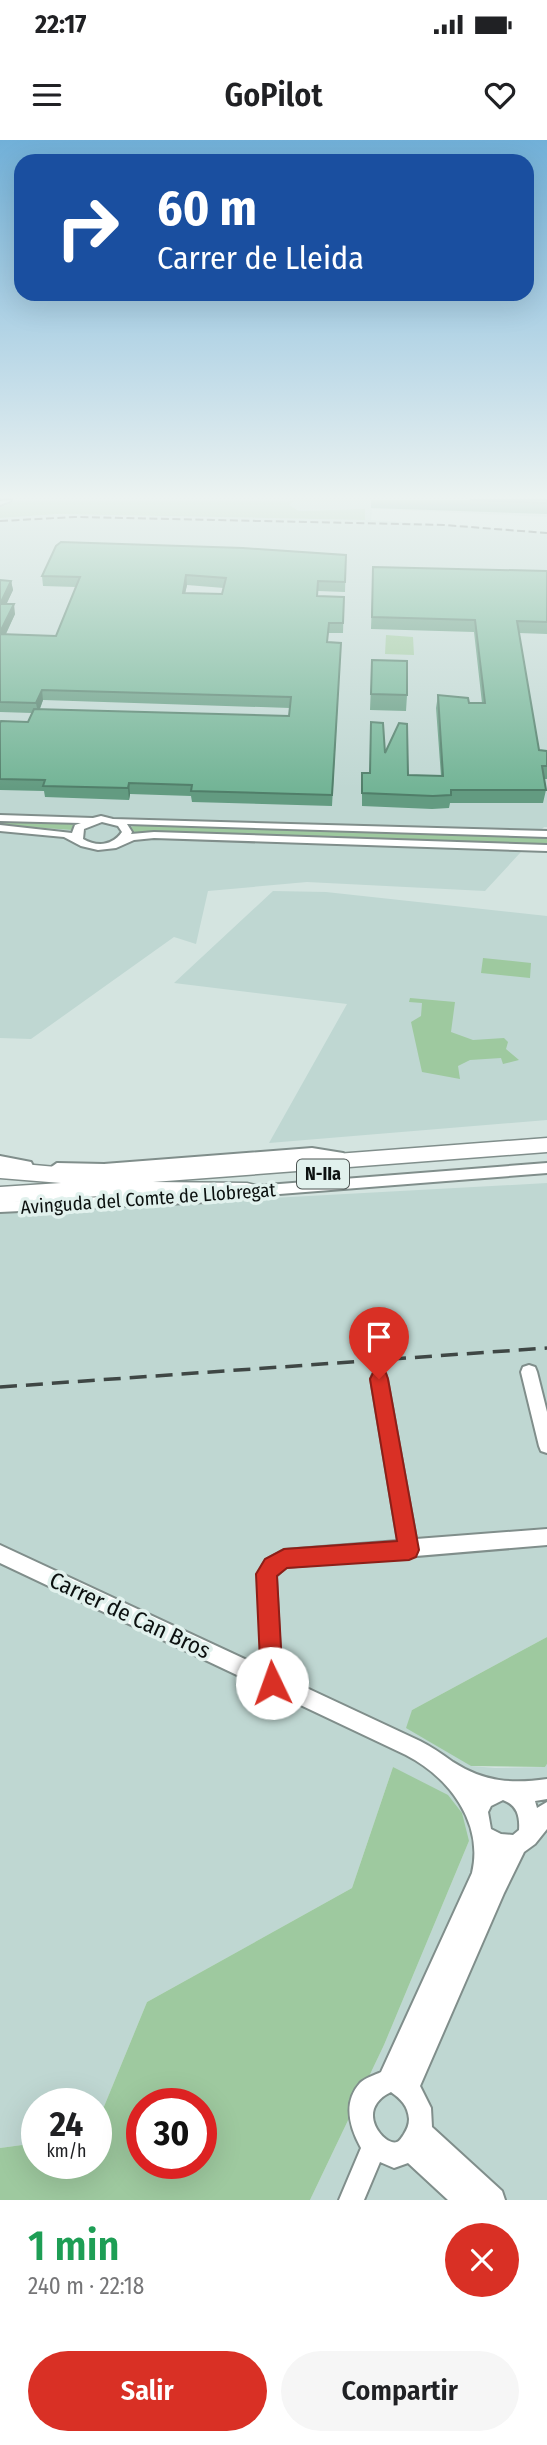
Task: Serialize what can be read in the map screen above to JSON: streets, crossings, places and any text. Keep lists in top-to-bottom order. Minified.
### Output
{"streets":{"highway":["N-IIa"],"street":["Avinguda del Comte de Llobregat","Carrer de Can Bros"]},"crossings":[["N-IIa","Avinguda del Comte de Llobregat"]],"page":{"status":"22:17","header":"GoPilot","turn":["60 m","Carrer de Lleida"],"speed":"24 km/h","limit":"30","heading":["1 min","240 m · 22:18"],"buttons":["Salir","Compartir"]}}
